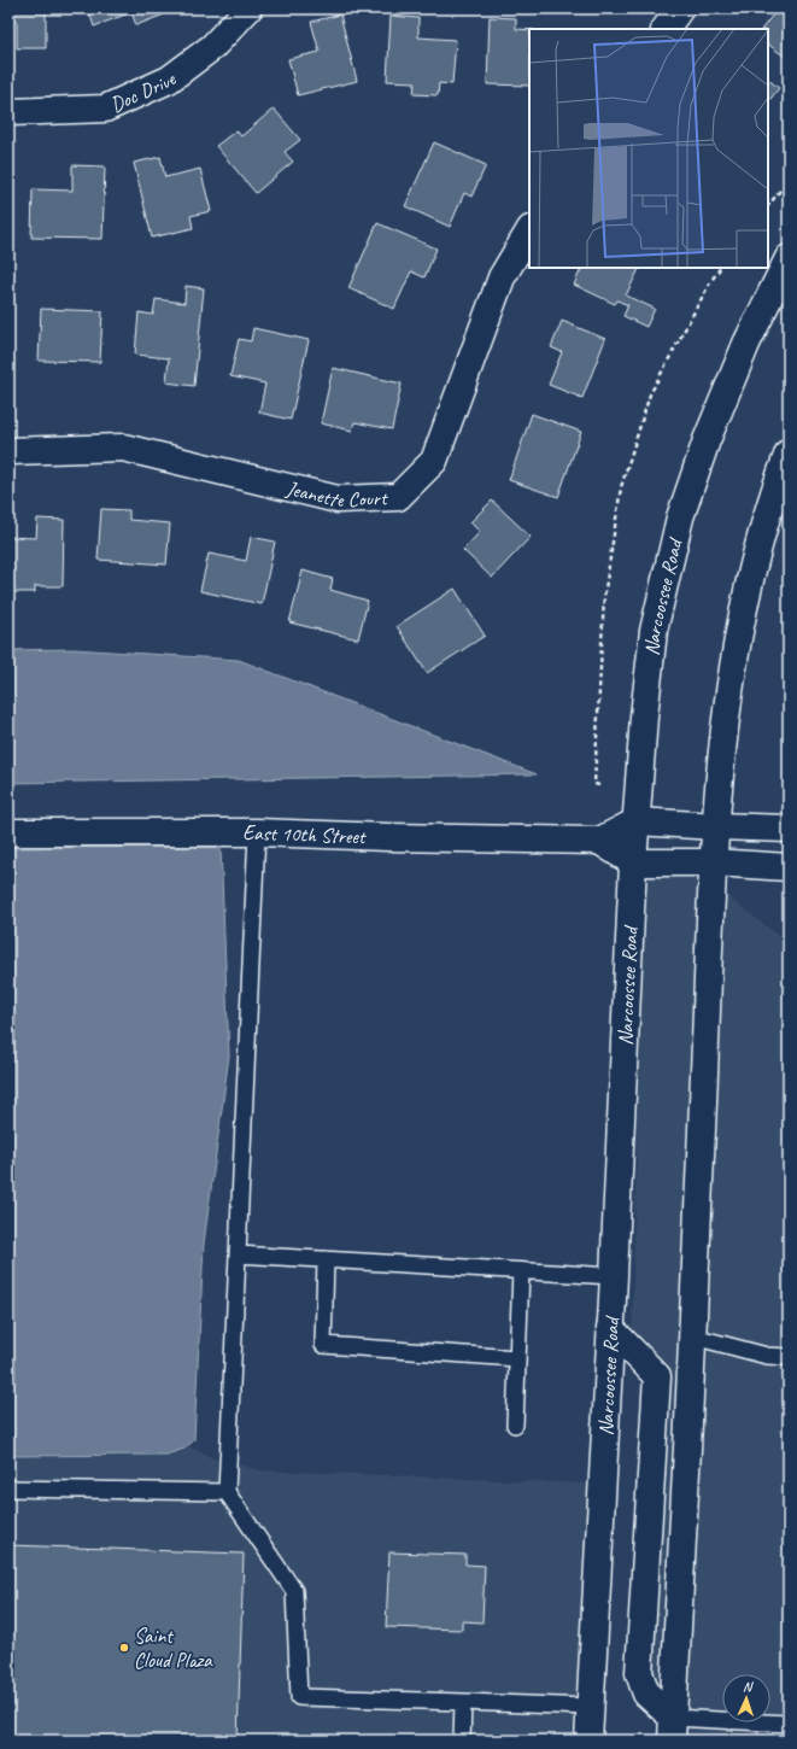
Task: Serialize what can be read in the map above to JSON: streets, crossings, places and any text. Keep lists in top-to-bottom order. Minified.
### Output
{"streets":{"main road":["Doc Drive","Jeanette Court","Narcoossee Road","East 10th Street"]},"crossings":[["Narcoossee Road","East 10th Street"]],"places":["Saint Cloud Plaza"],"north":"top"}
